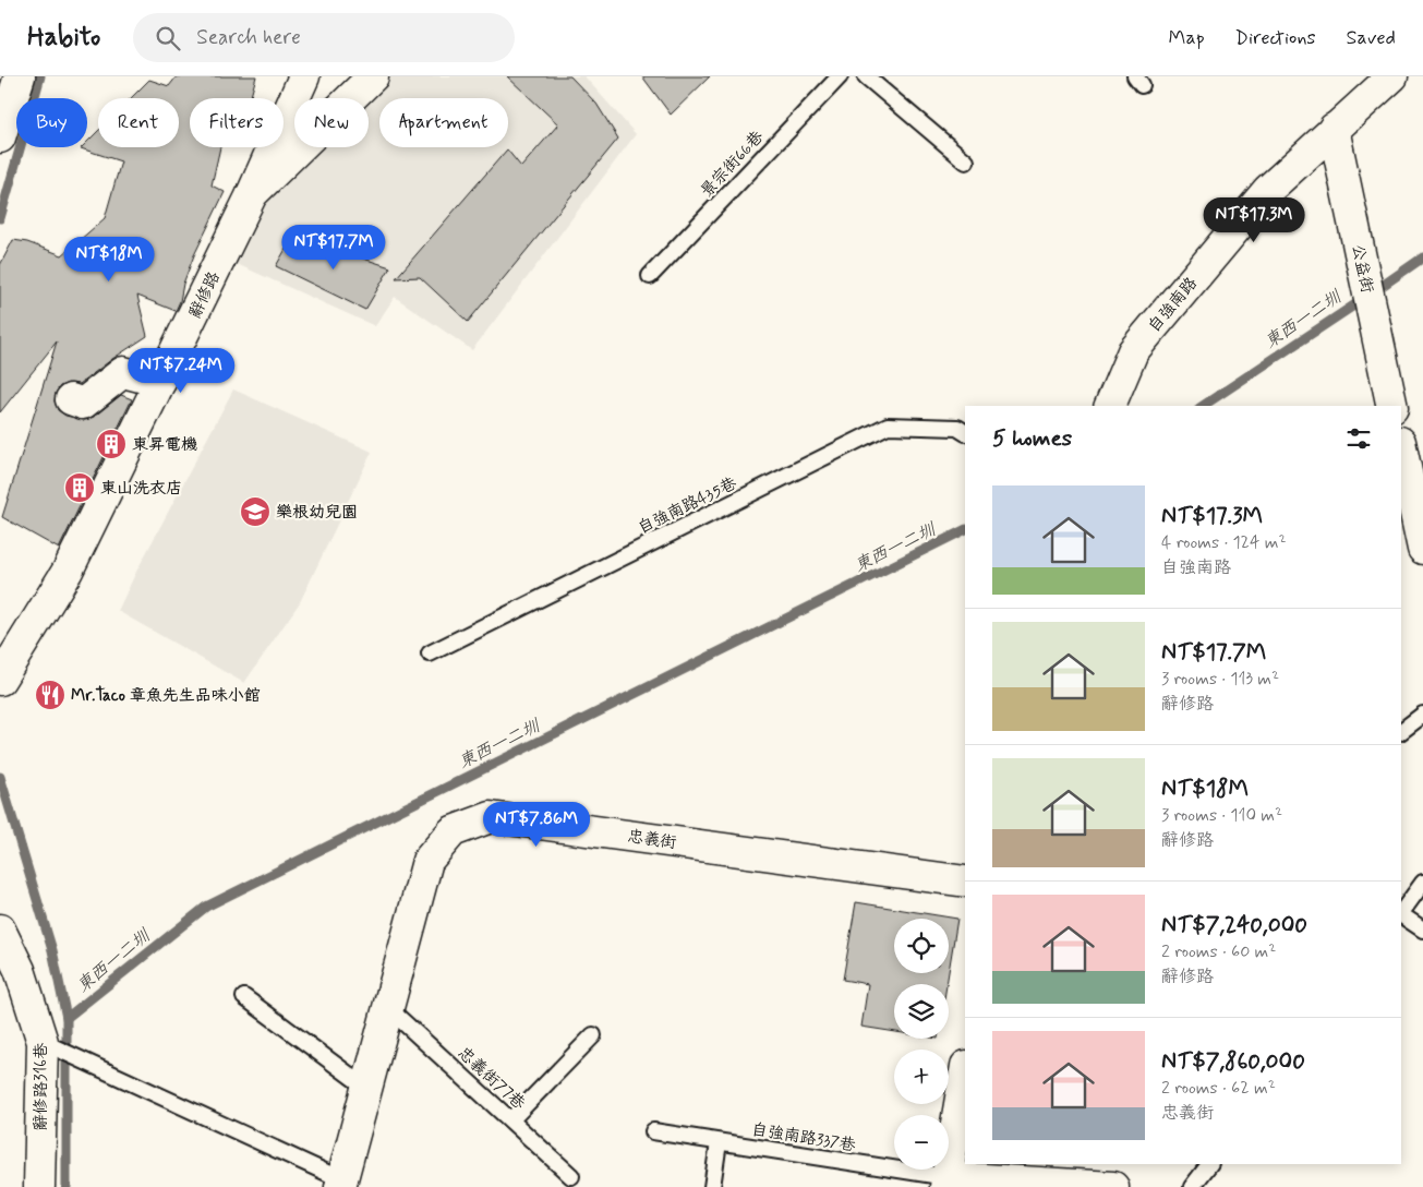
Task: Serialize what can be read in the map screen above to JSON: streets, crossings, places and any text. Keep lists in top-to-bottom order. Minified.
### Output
{"streets":{"street":["公益街","辭修路","自強南路","忠義街","辭修路316巷"],"lane":["景宗街66巷","自強南路435巷","忠義街77巷","自強南路337巷"]},"crossings":[["公益街","自強南路"],["忠義街","忠義街77巷"]],"water":["東西一二圳"],"places":{"building":["東昇電機","東山洗衣店"],"school or university":["樂根幼兒園"],"restaurant":["Mr.Taco 章魚先生品味小館"]},"page":{"header":"Habito","search":"Search here","nav":["Map","Directions","Saved"],"chip":["Buy","Rent","Filters","New","Apartment"],"price":["NT$17.3M","NT$17.7M","NT$18M","NT$7.24M","NT$7.86M"],"heading":"5 homes","list":[{"name":"NT$17.3M","note":"4 rooms · 124 m² · 自強南路"},{"name":"NT$17.7M","note":"3 rooms · 113 m² · 辭修路"},{"name":"NT$18M","note":"3 rooms · 110 m² · 辭修路"},{"name":"NT$7,240,000","note":"2 rooms · 60 m² · 辭修路"},{"name":"NT$7,860,000","note":"2 rooms · 62 m² · 忠義街"}],"map_buttons":["+","−"]}}
